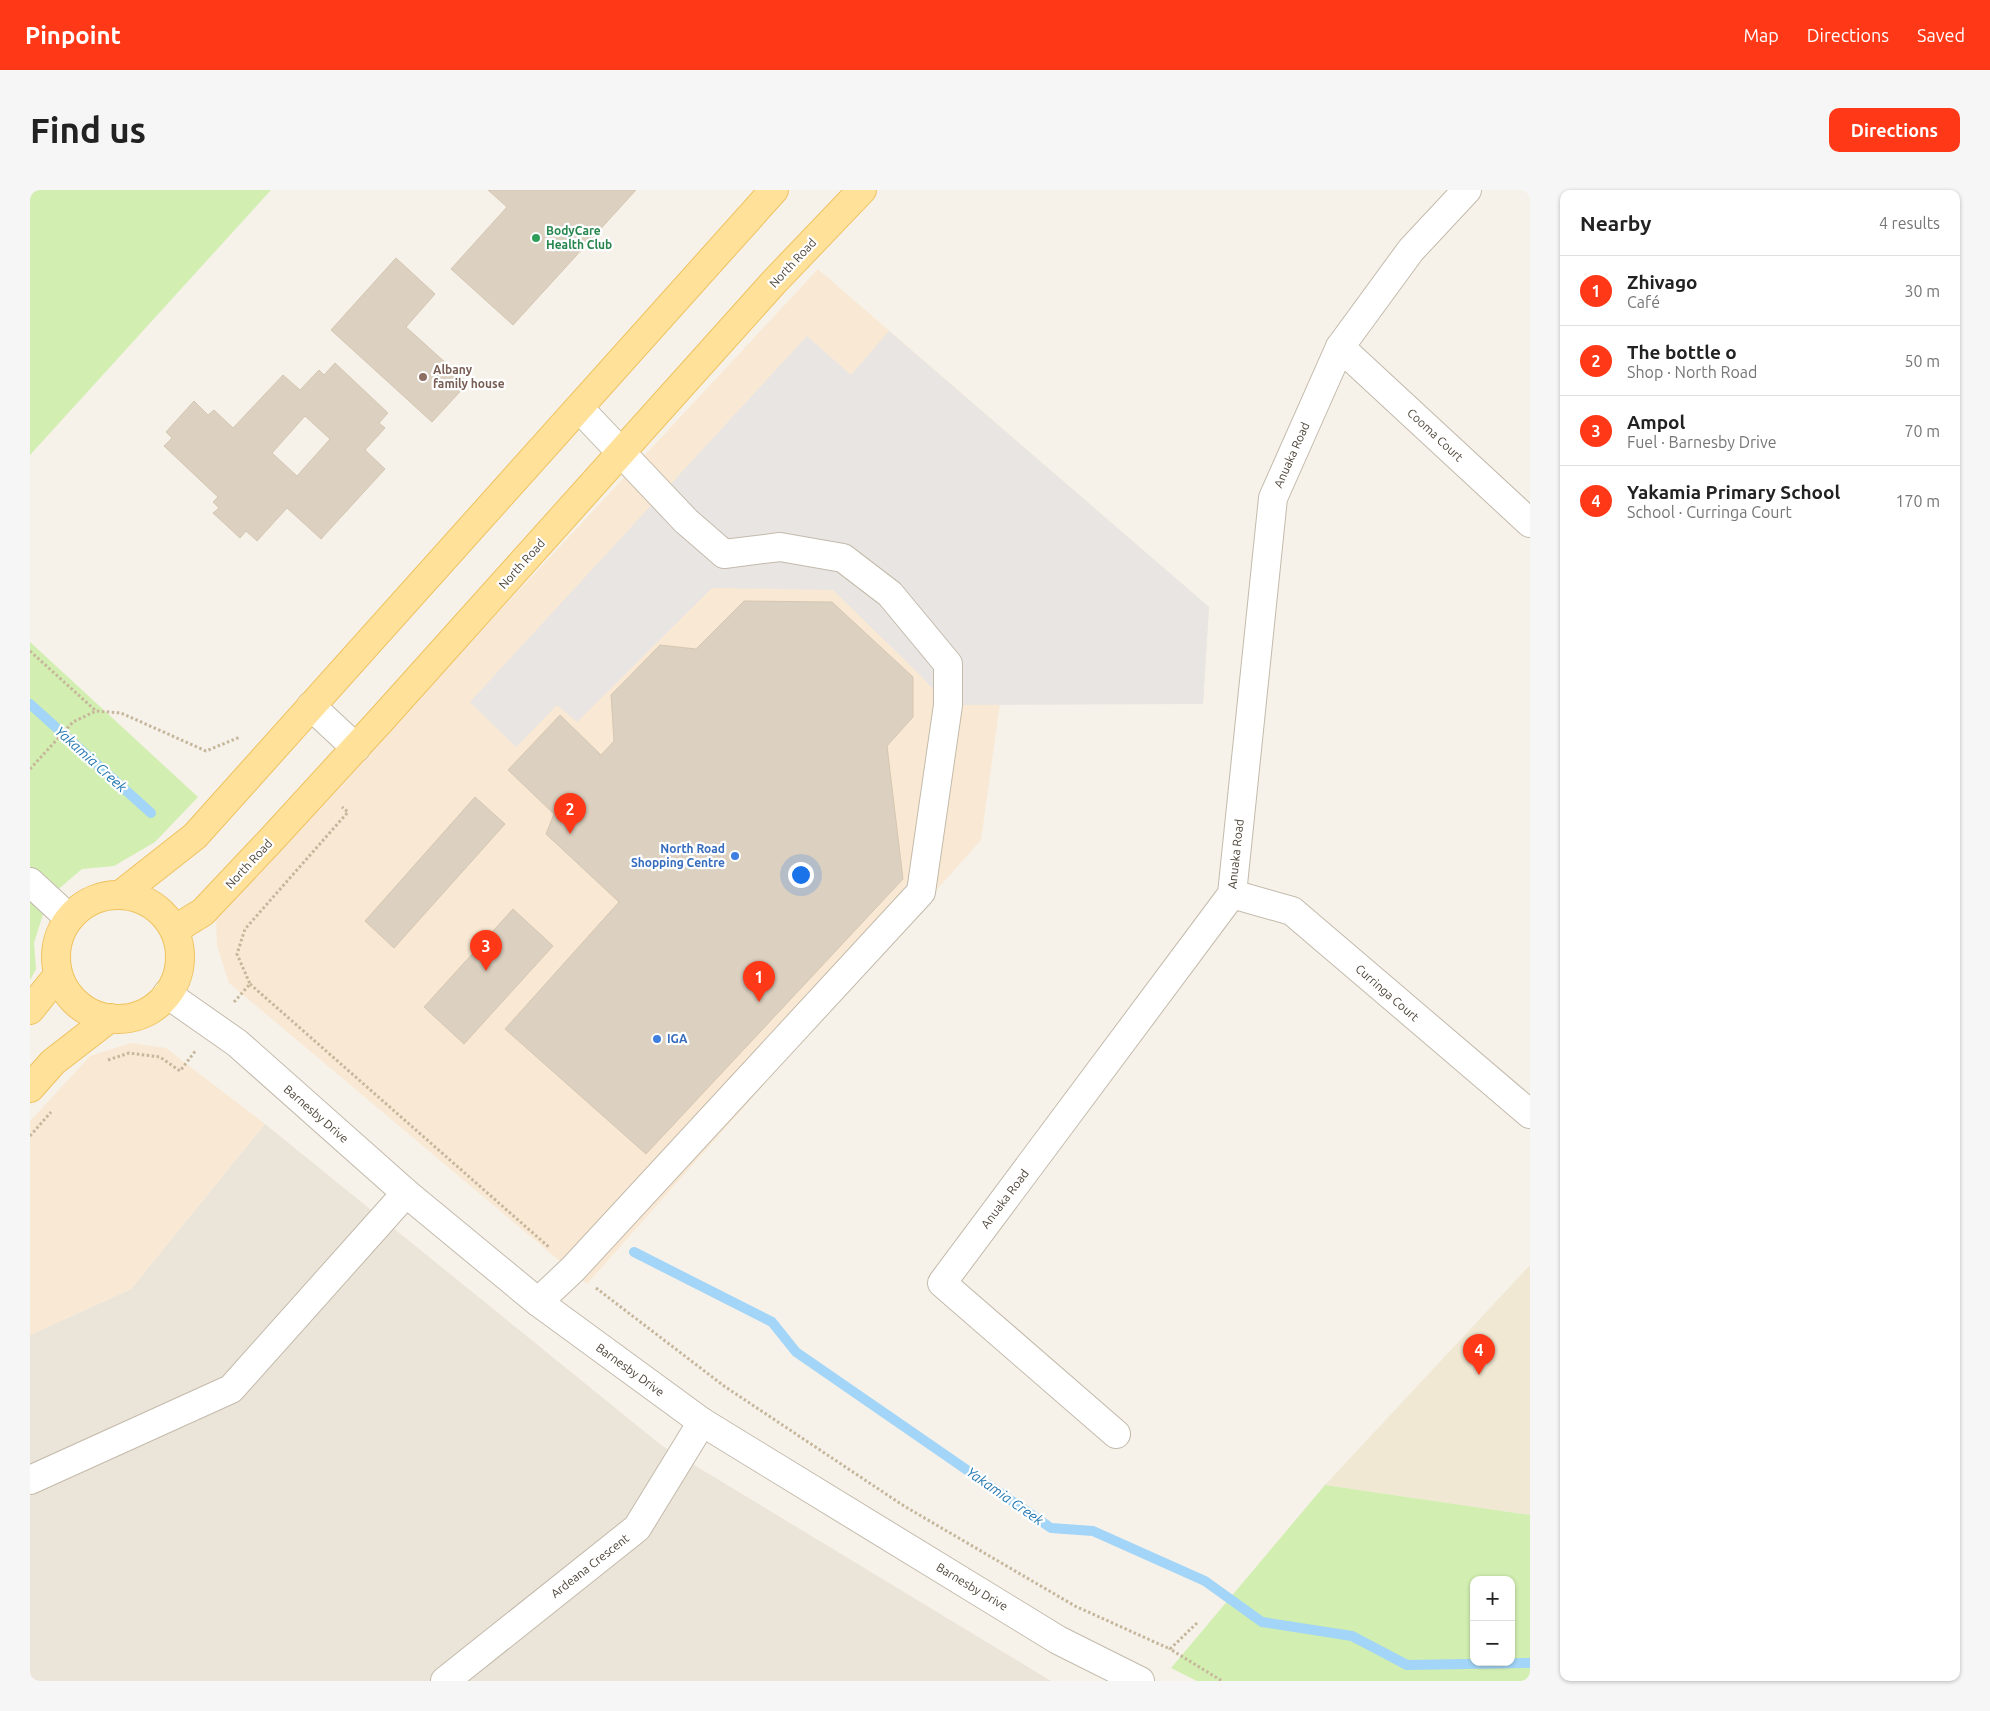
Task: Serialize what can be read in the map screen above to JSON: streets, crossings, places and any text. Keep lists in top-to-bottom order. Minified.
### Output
{"streets":{"main road":["North Road"],"street":["Cooma Court","Anuaka Road","Curringa Court","Barnesby Drive","Ardeana Crescent"]},"crossings":[["North Road","Barnesby Drive"],["Cooma Court","Anuaka Road"],["Anuaka Road","Curringa Court"],["Barnesby Drive","Ardeana Crescent"]],"water":["Yakamia Creek"],"places":["BodyCare Health Club","Albany family house","North Road Shopping Centre","IGA"],"page":{"header":"Pinpoint","nav":["Map","Directions","Saved"],"buttons":"Directions","title":"Find us","heading":["Nearby","4 results"],"list":[{"mark":"1","name":"Zhivago","note":"Café","value":"30 m"},{"mark":"2","name":"The bottle o","note":"Shop · North Road","value":"50 m"},{"mark":"3","name":"Ampol","note":"Fuel · Barnesby Drive","value":"70 m"},{"mark":"4","name":"Yakamia Primary School","note":"School · Curringa Court","value":"170 m"}],"pins":["2","3","1","4"],"map_buttons":["+","−"]}}
